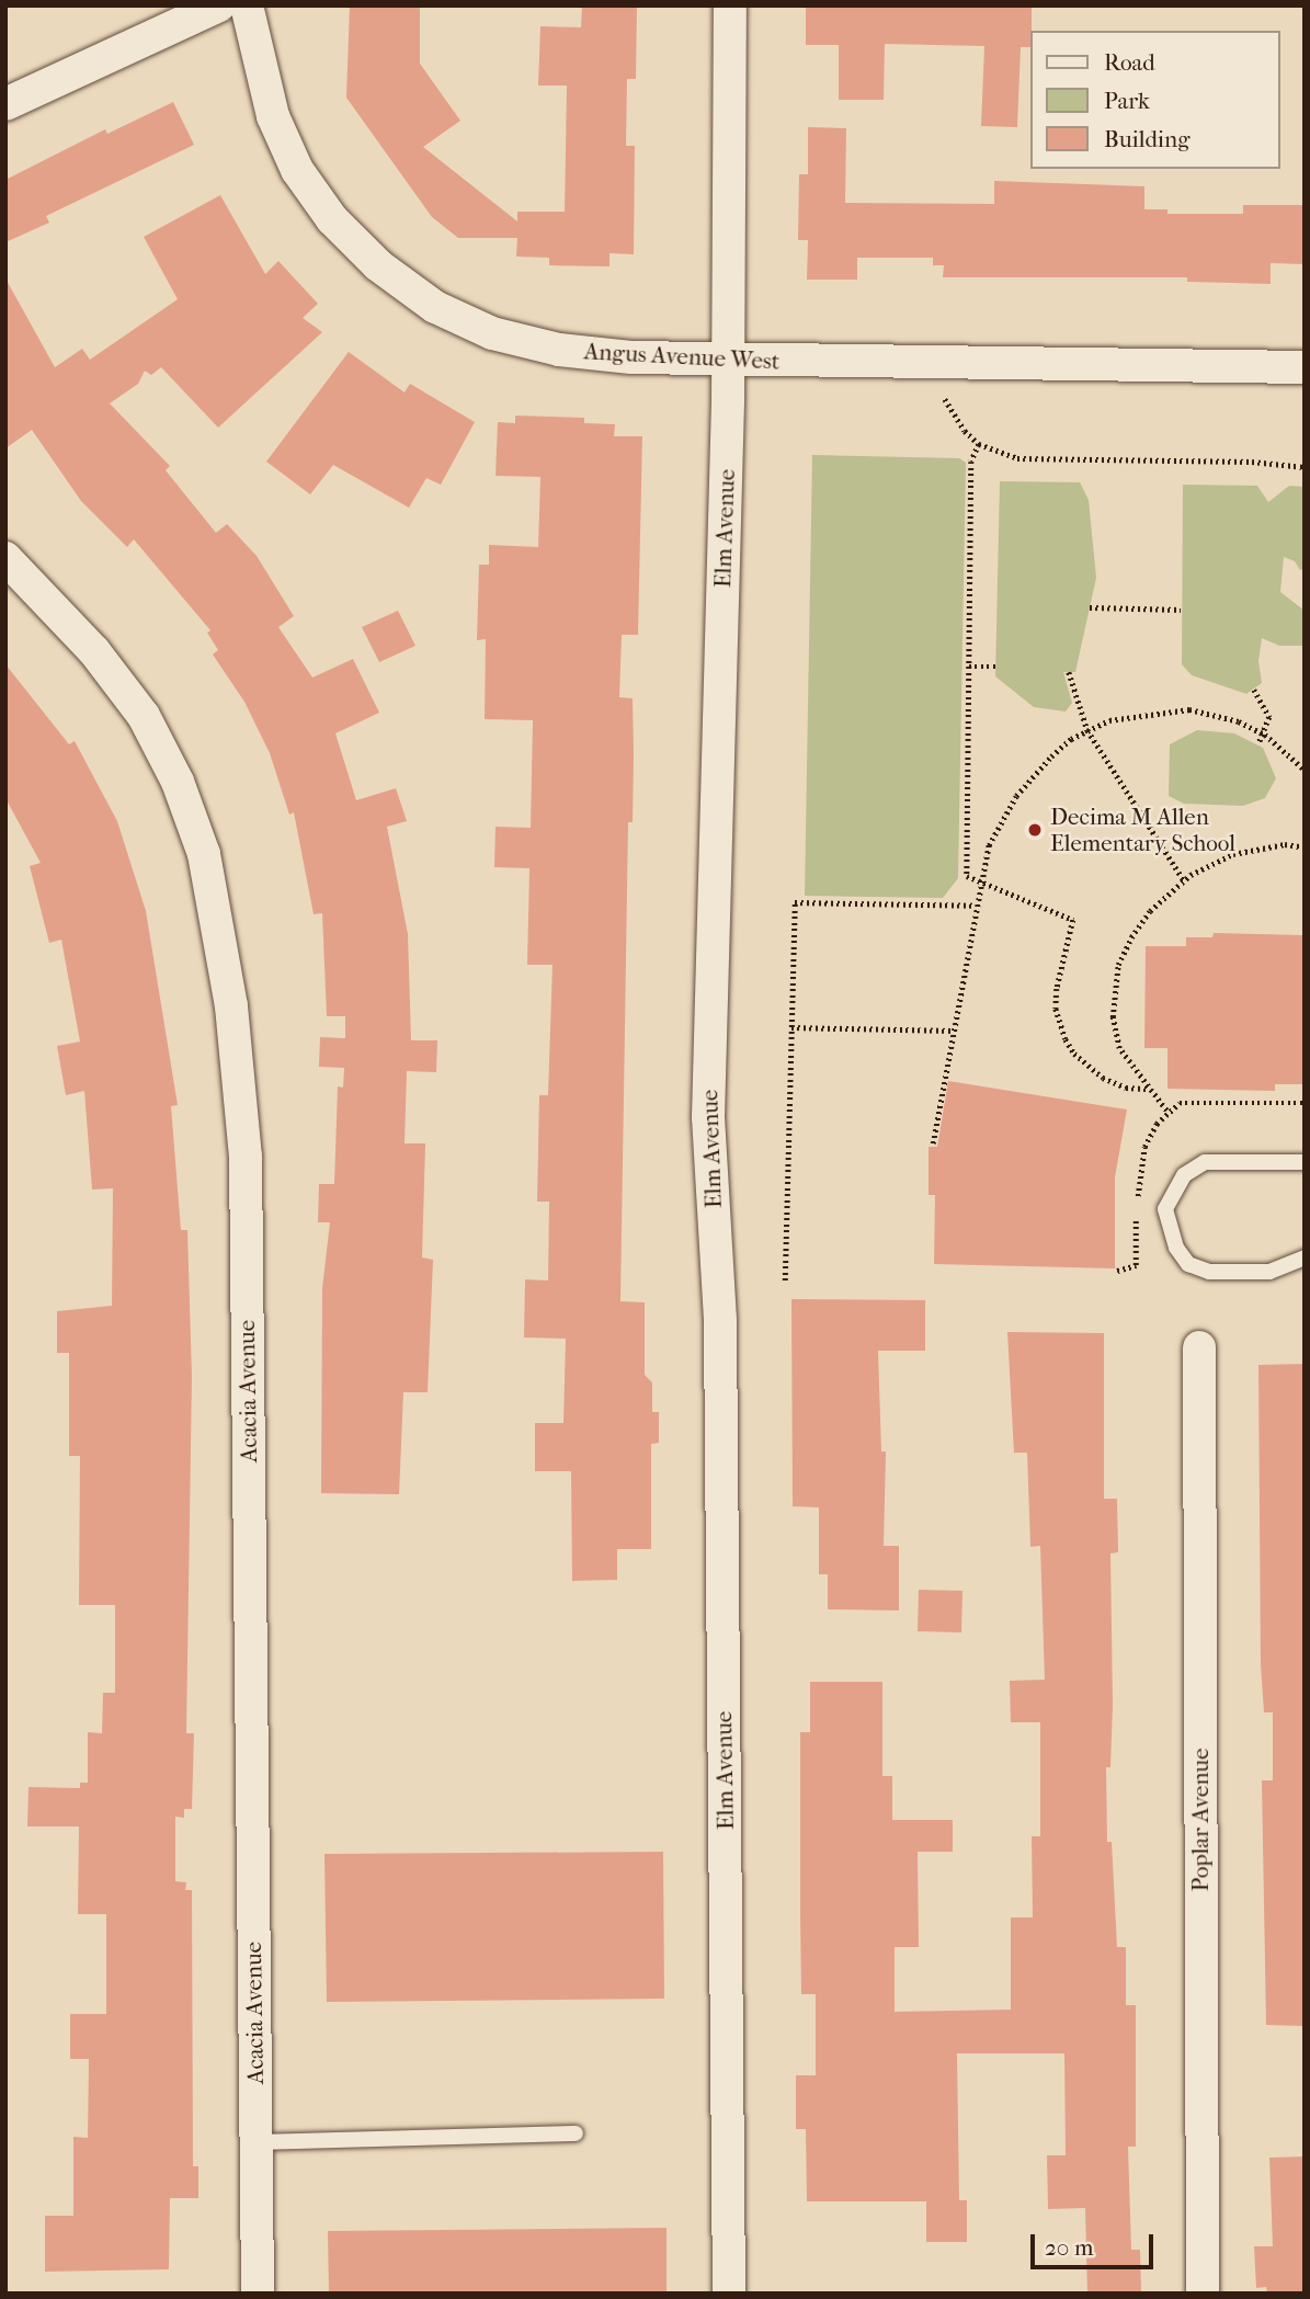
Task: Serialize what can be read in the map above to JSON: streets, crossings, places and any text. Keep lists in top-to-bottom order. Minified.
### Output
{"streets":{"street":["Angus Avenue West","Elm Avenue","Acacia Avenue","Poplar Avenue"]},"crossings":[["Angus Avenue West","Elm Avenue"]],"places":["Decima M Allen Elementary School"],"legend":["Road","Park","Building"],"scale_bar":"20 m"}
